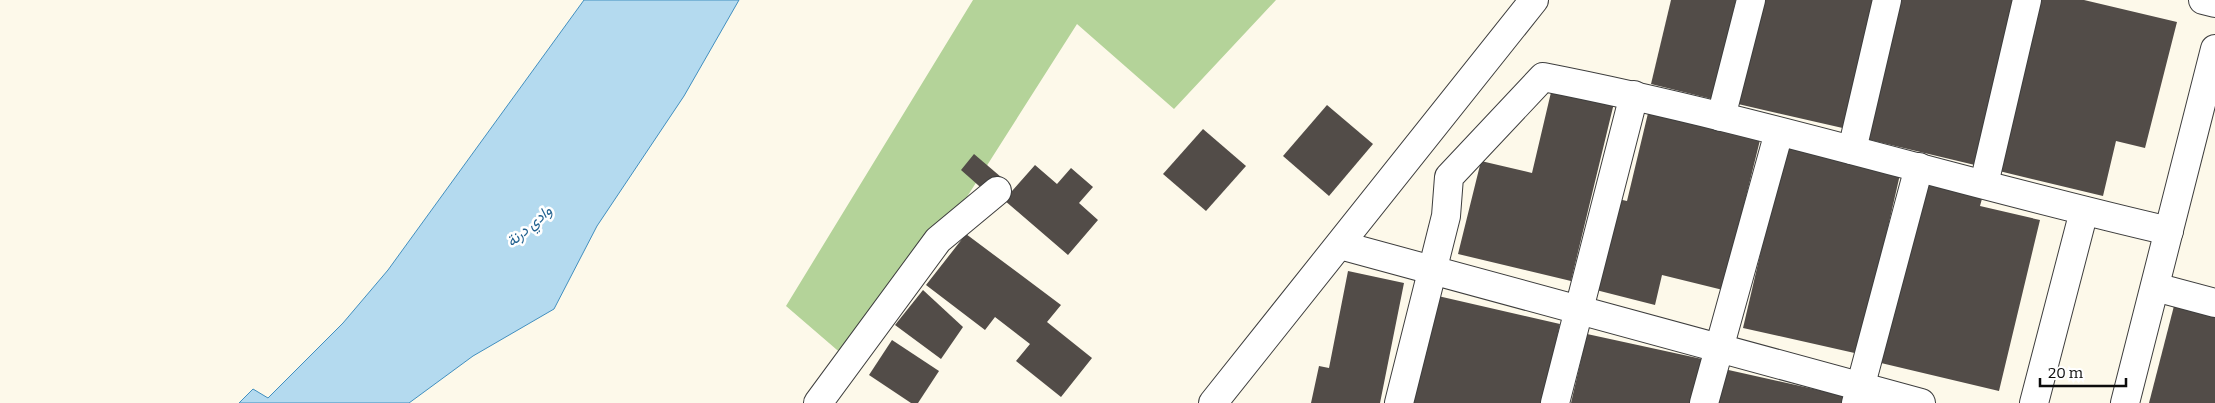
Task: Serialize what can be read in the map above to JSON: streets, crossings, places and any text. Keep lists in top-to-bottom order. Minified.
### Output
{"water":["وادي درنة"],"scale_bar":"20 m"}
